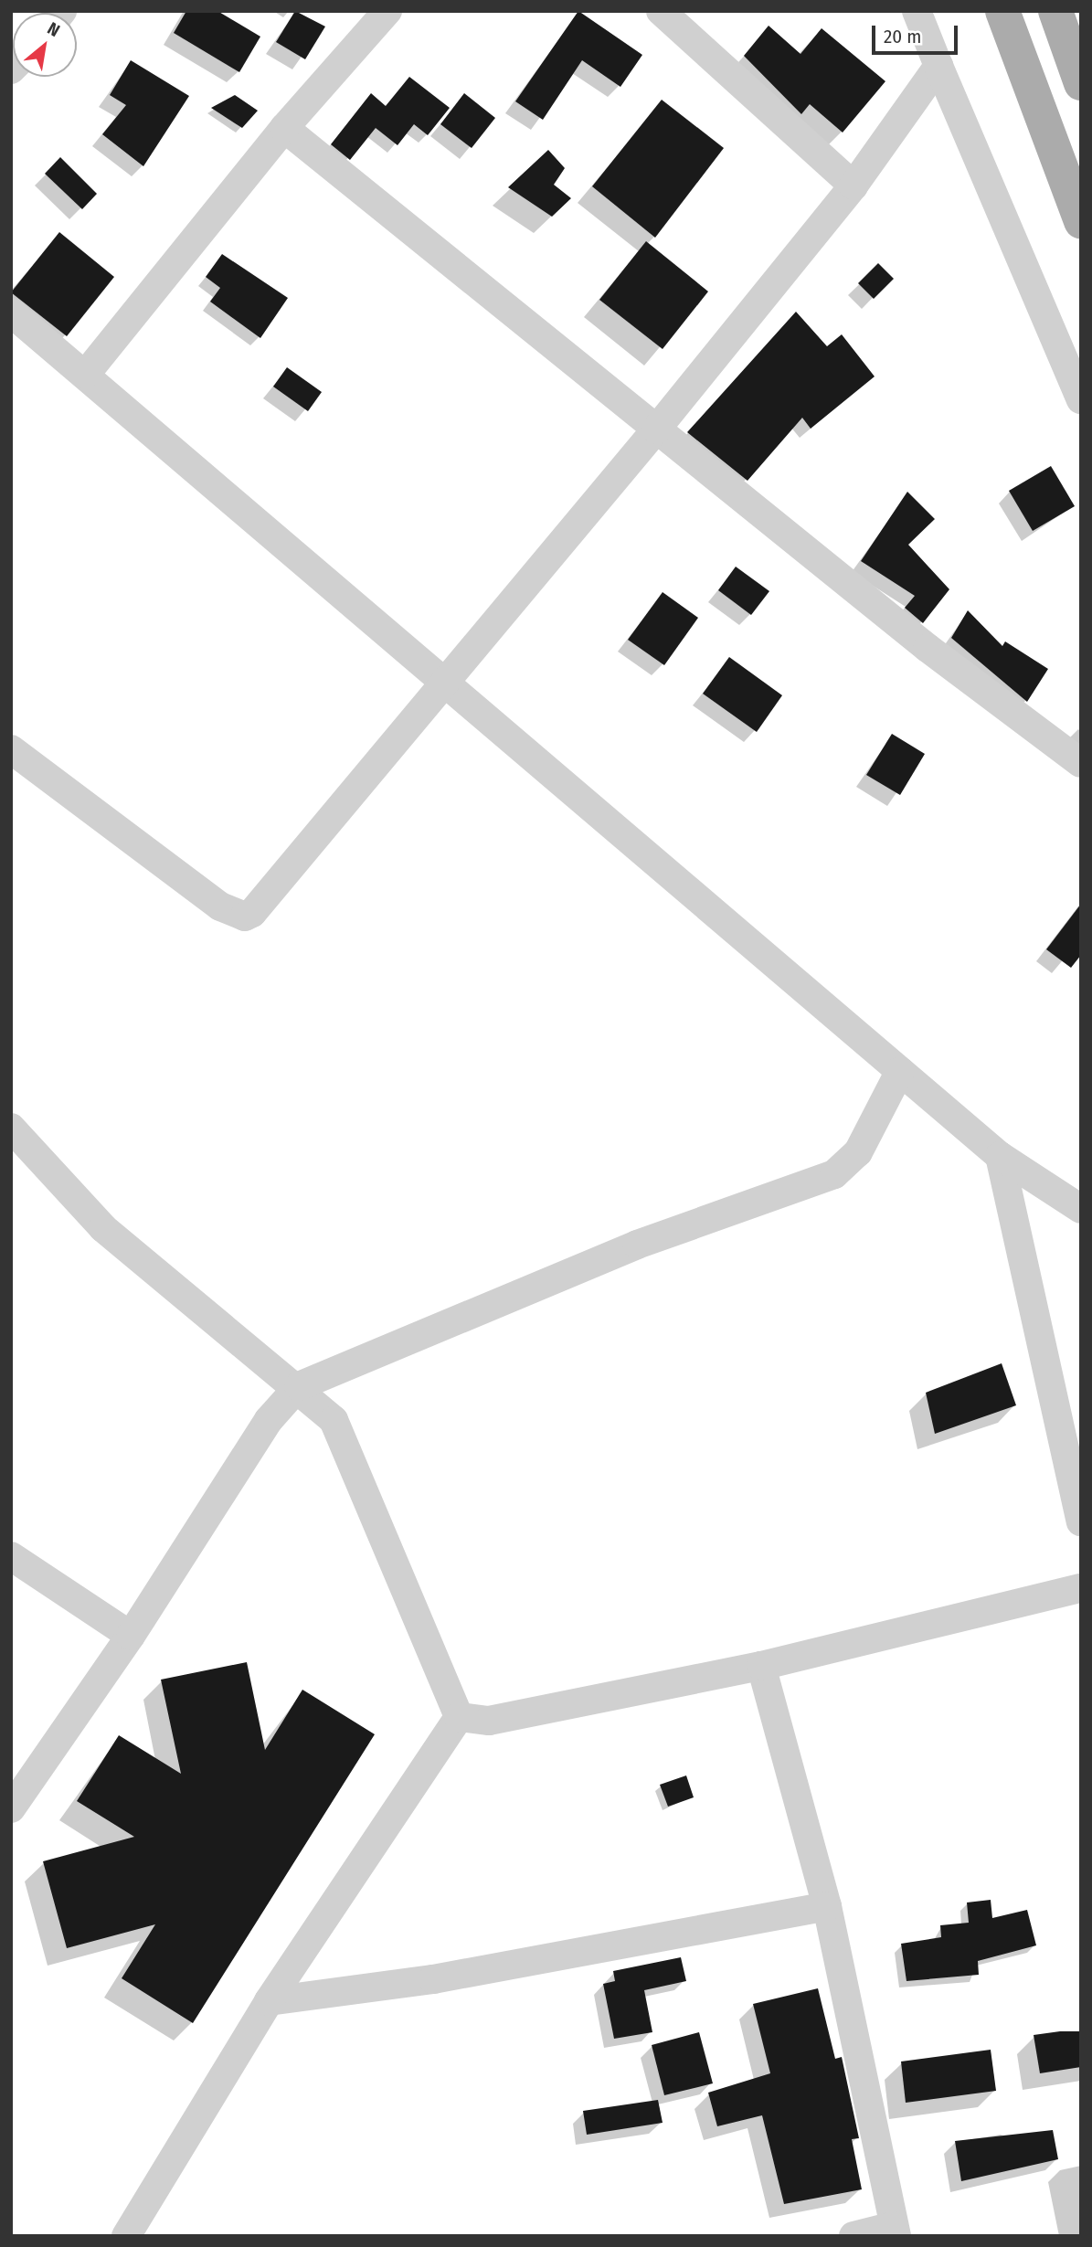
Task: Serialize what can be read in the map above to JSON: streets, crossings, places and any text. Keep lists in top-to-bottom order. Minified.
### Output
{"scale_bar":"20 m","north":"top right"}
